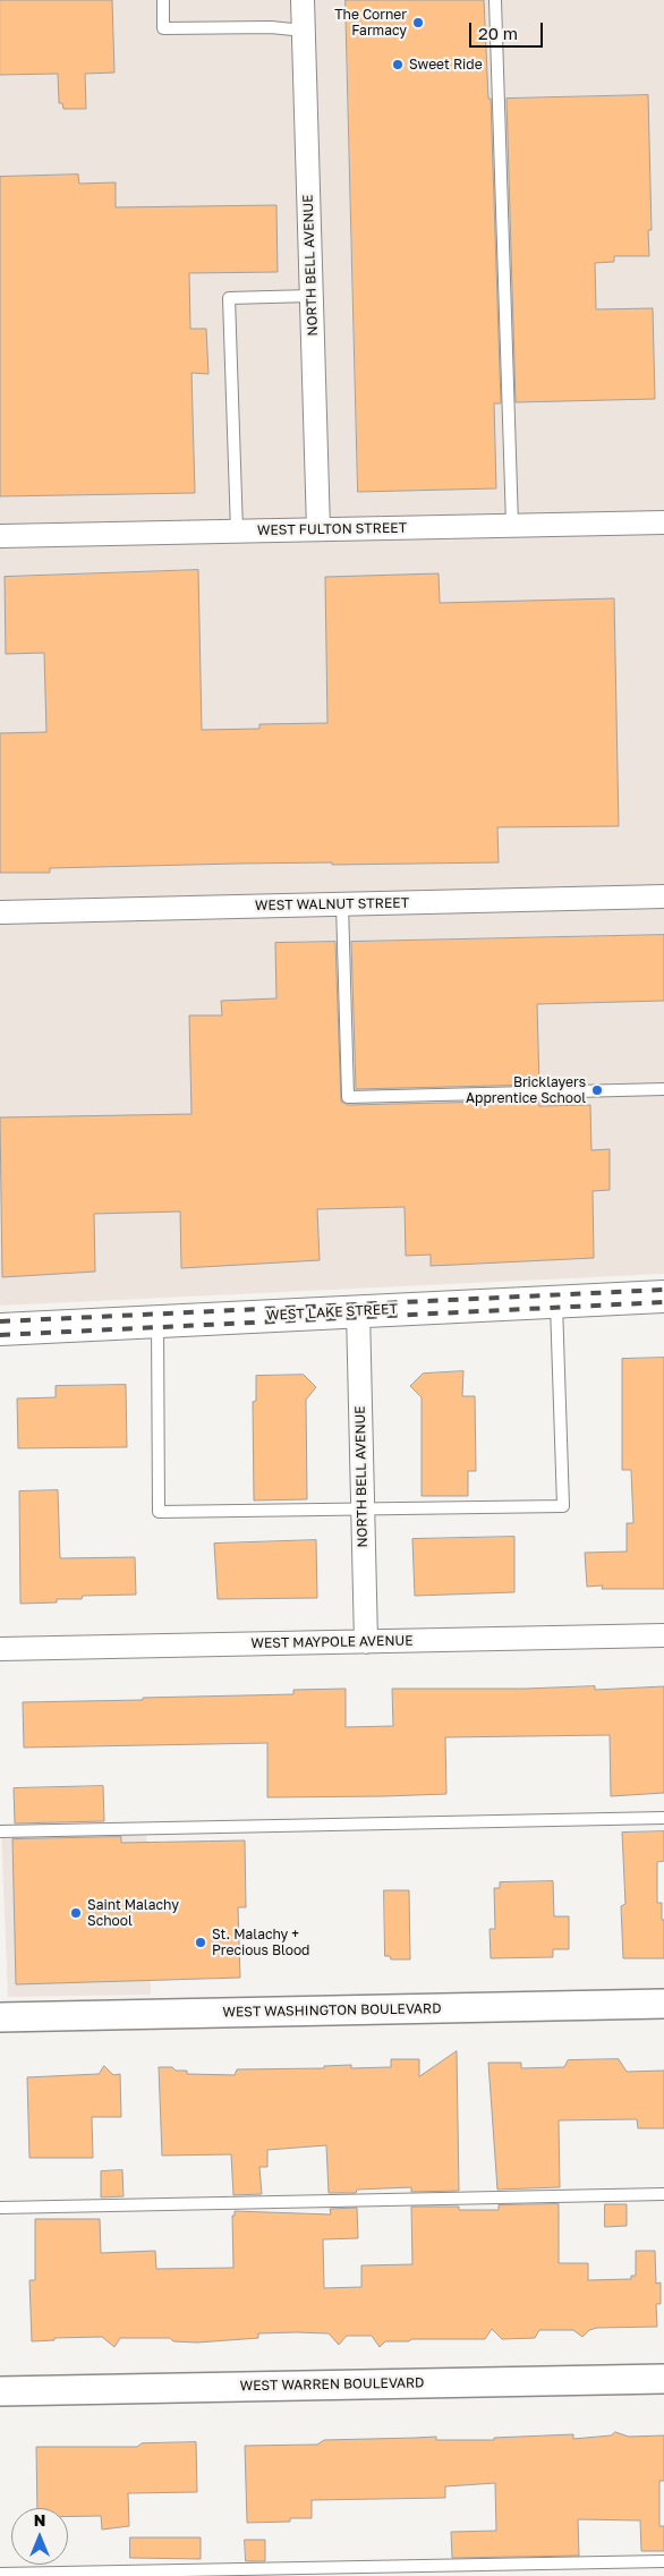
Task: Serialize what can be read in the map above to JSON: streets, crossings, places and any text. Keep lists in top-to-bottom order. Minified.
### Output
{"streets":{"main road":["WEST LAKE STREET"],"street":["NORTH BELL AVENUE","WEST FULTON STREET","WEST WALNUT STREET","WEST MAYPOLE AVENUE","WEST WASHINGTON BOULEVARD","WEST WARREN BOULEVARD"]},"crossings":[["NORTH BELL AVENUE","WEST FULTON STREET"],["NORTH BELL AVENUE","WEST LAKE STREET"],["NORTH BELL AVENUE","WEST MAYPOLE AVENUE"]],"places":["The Corner Farmacy","Sweet Ride","Bricklayers Apprentice School","Saint Malachy School","St. Malachy + Precious Blood"],"scale_bar":"20 m","north":"top"}
